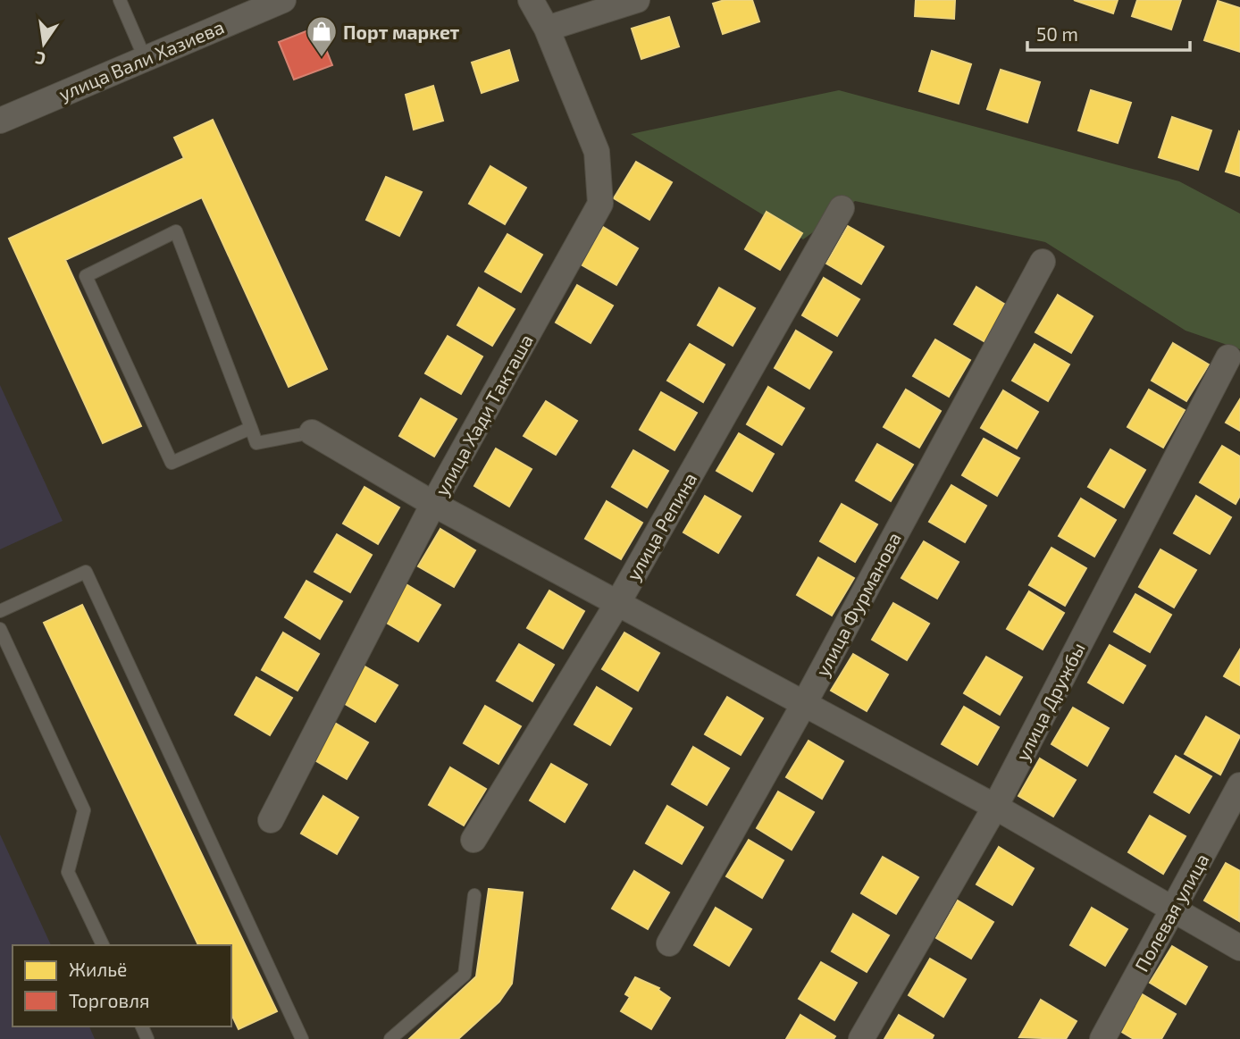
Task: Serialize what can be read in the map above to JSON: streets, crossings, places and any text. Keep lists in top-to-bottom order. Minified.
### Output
{"streets":{"street":["улица Вали Хазиева","улица Хади Такташа","улица Репина","улица Фурманова","улица Дружбы","Полевая улица"]},"places":{"shop":["Порт маркет"]},"legend":["Жильё","Торговля"],"scale_bar":"50 m","north":"bottom"}
